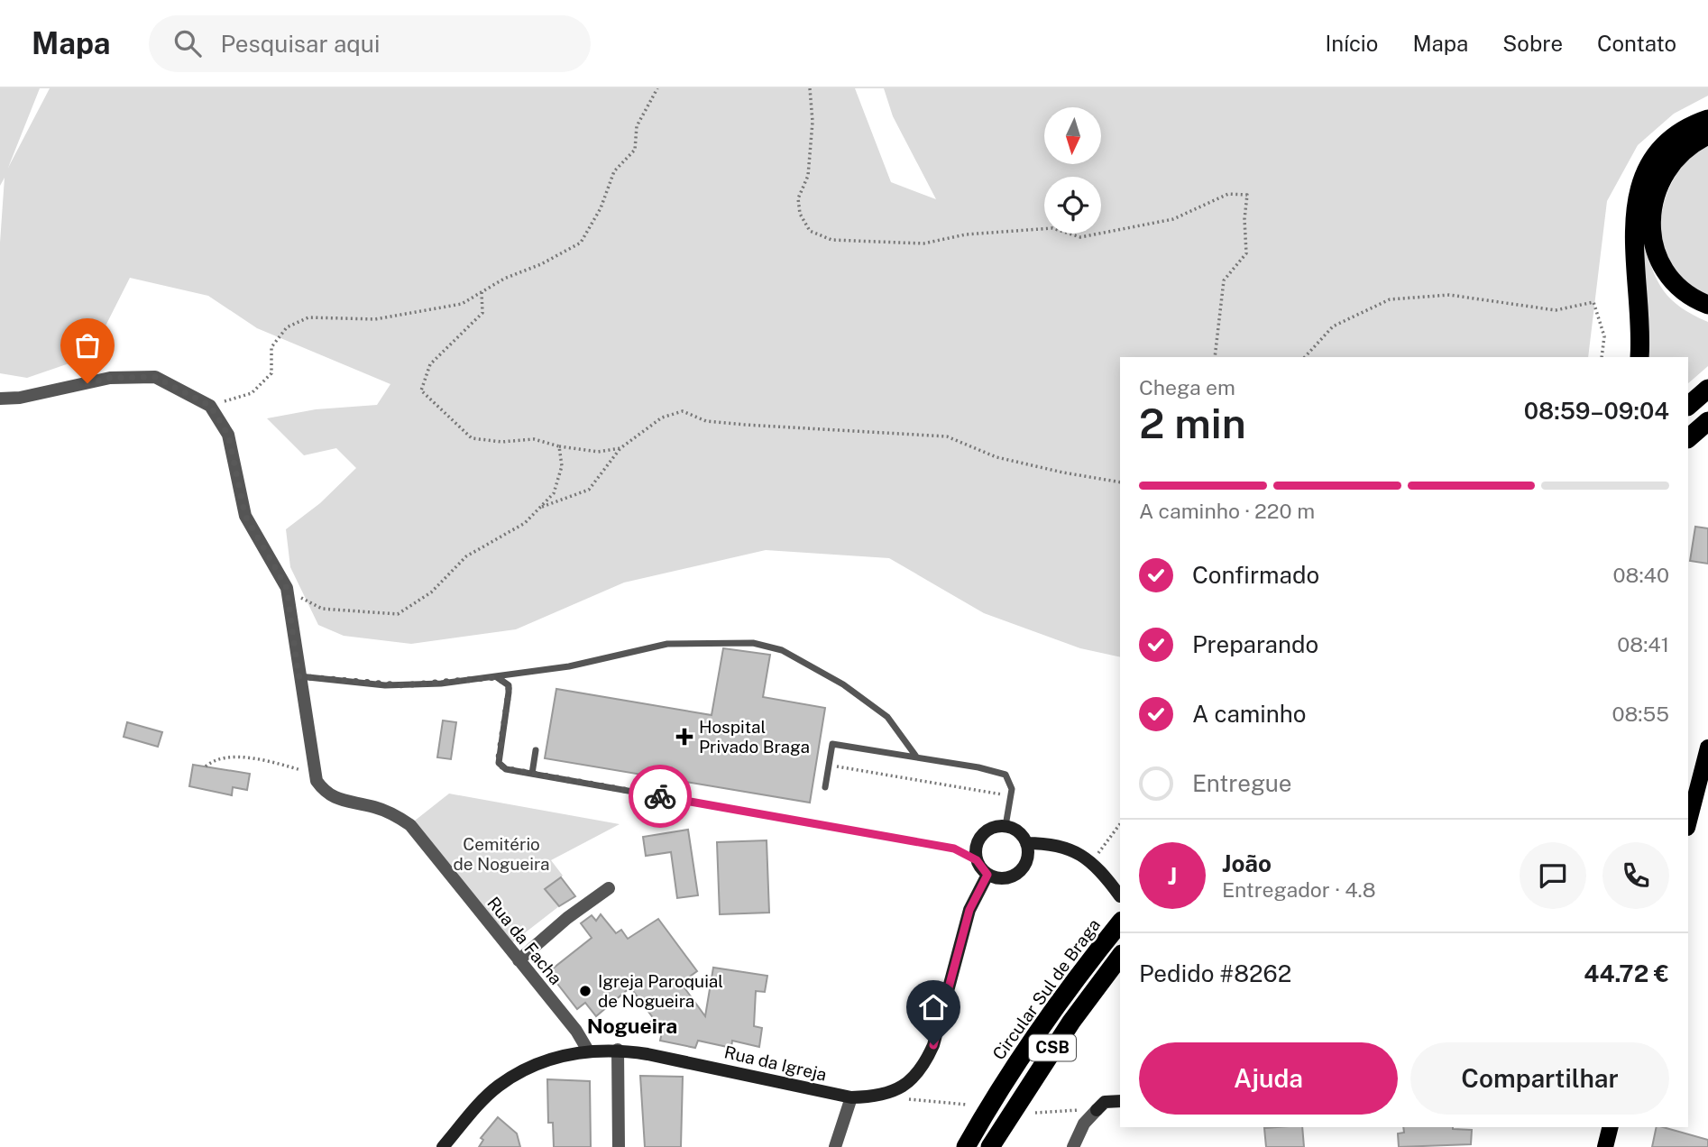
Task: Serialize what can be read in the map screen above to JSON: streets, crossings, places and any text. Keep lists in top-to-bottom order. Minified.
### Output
{"streets":{"highway":["Circular Sul de Braga","CSB"],"street":["Rua da Facha","Rua da Igreja"]},"crossings":[["Rua da Facha","Rua da Igreja"]],"districts":["Nogueira"],"parks":["Cemitério de Nogueira"],"places":{"health":["Hospital Privado Braga"],"other":["Igreja Paroquial de Nogueira"]},"north":"bottom","page":{"header":"Mapa","search":"Pesquisar aqui","nav":["Início","Mapa","Sobre","Contato"],"heading":["2 min","Chega em","08:59–09:04"],"panel":["João","Entregador · 4.8","Pedido #8262","44.72 €"],"bar":"A caminho · 220 m","list":[["Confirmado","08:40"],["Preparando","08:41"],["A caminho","08:55"],"Entregue"],"round":"J","buttons":["Ajuda","Compartilhar"]}}
